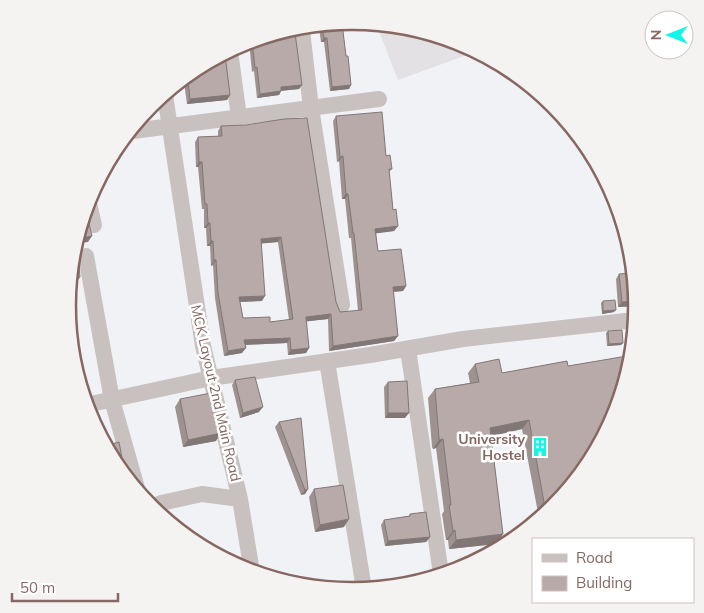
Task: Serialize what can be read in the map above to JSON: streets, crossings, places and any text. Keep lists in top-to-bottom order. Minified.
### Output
{"streets":{"street":["MCK Layout 2nd Main Road"]},"places":{"building":["University Hostel"]},"legend":["Road","Building"],"scale_bar":"50 m","north":"left"}
